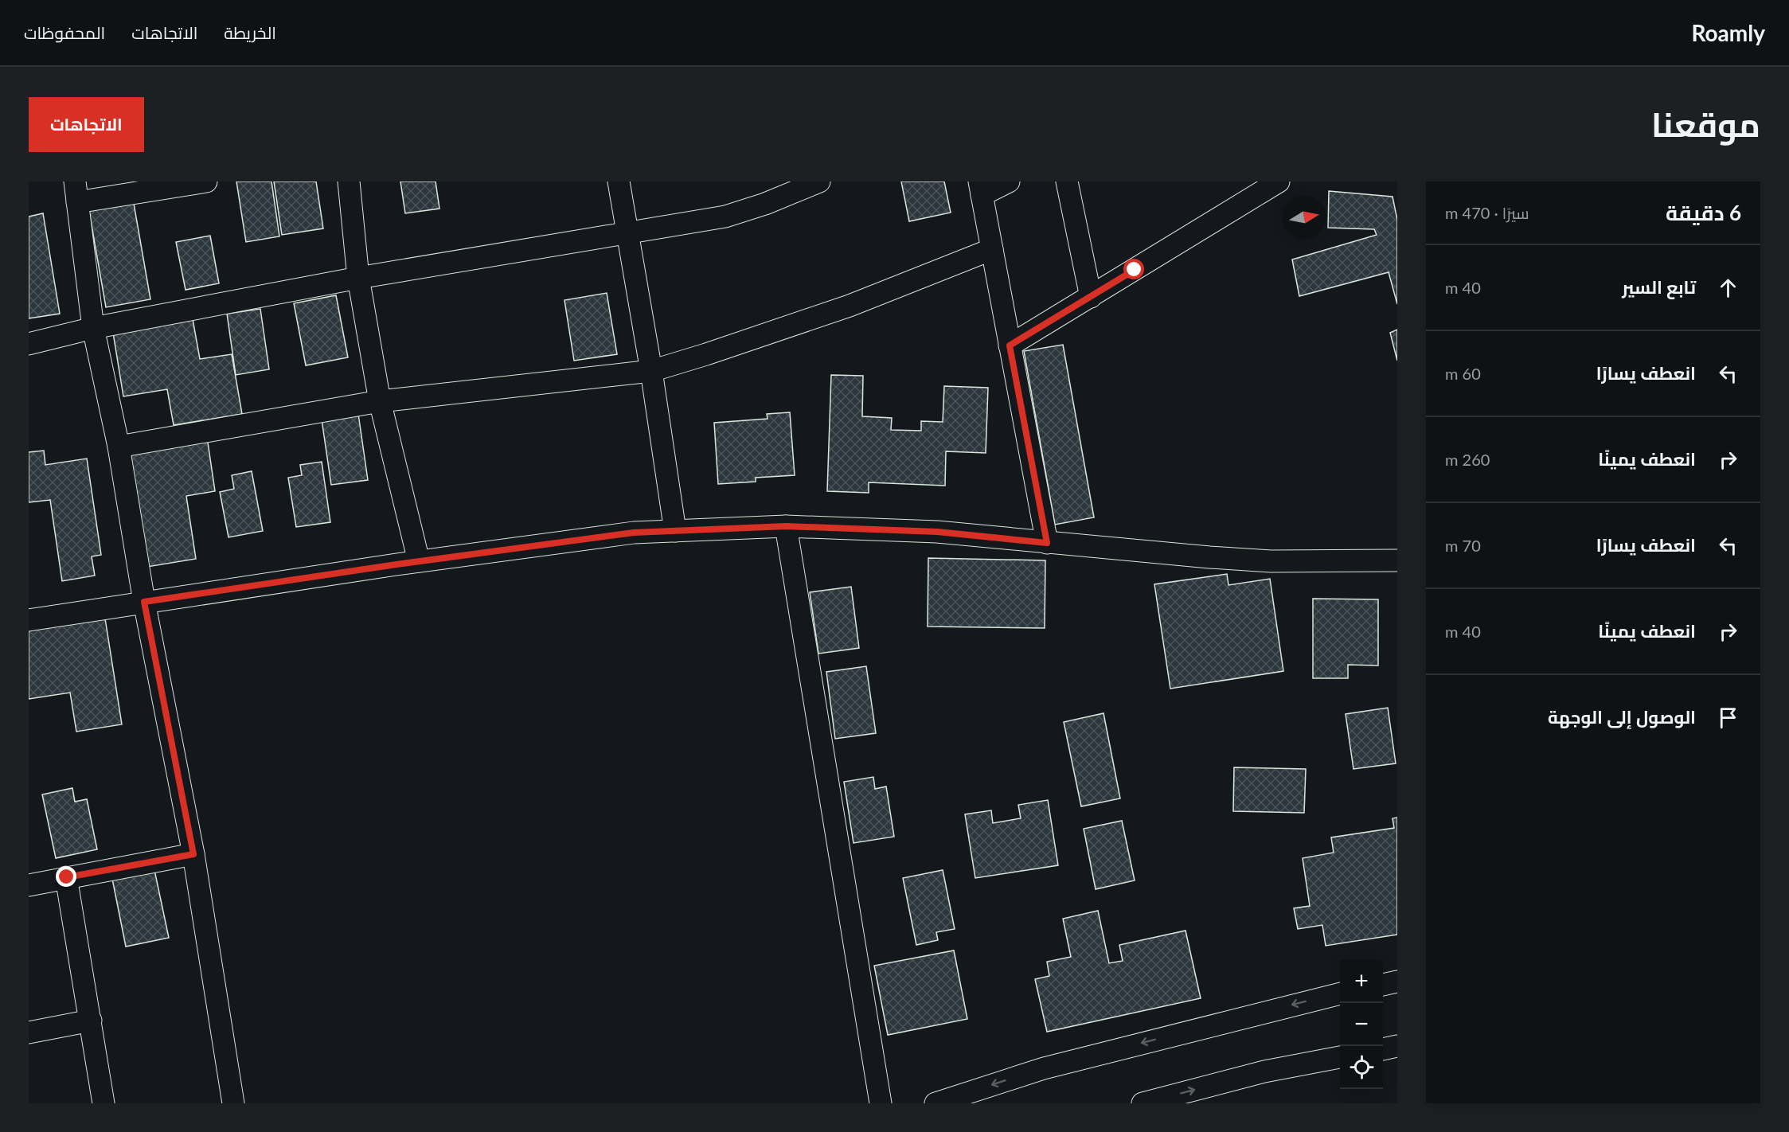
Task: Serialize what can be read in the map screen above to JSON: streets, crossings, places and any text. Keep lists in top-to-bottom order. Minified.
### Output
{"north":"right","page":{"header":"Roamly","nav":["الخريطة","الاتجاهات","المحفوظات"],"title":"موقعنا","buttons":"الاتجاهات","heading":["6 دقيقة","سيرًا · 470 m"],"list":[["تابع السير","40 m"],["انعطف يسارًا","60 m"],["انعطف يمينًا","260 m"],["انعطف يسارًا","70 m"],["انعطف يمينًا","40 m"],"الوصول إلى الوجهة"],"map_buttons":["+","−"]}}
